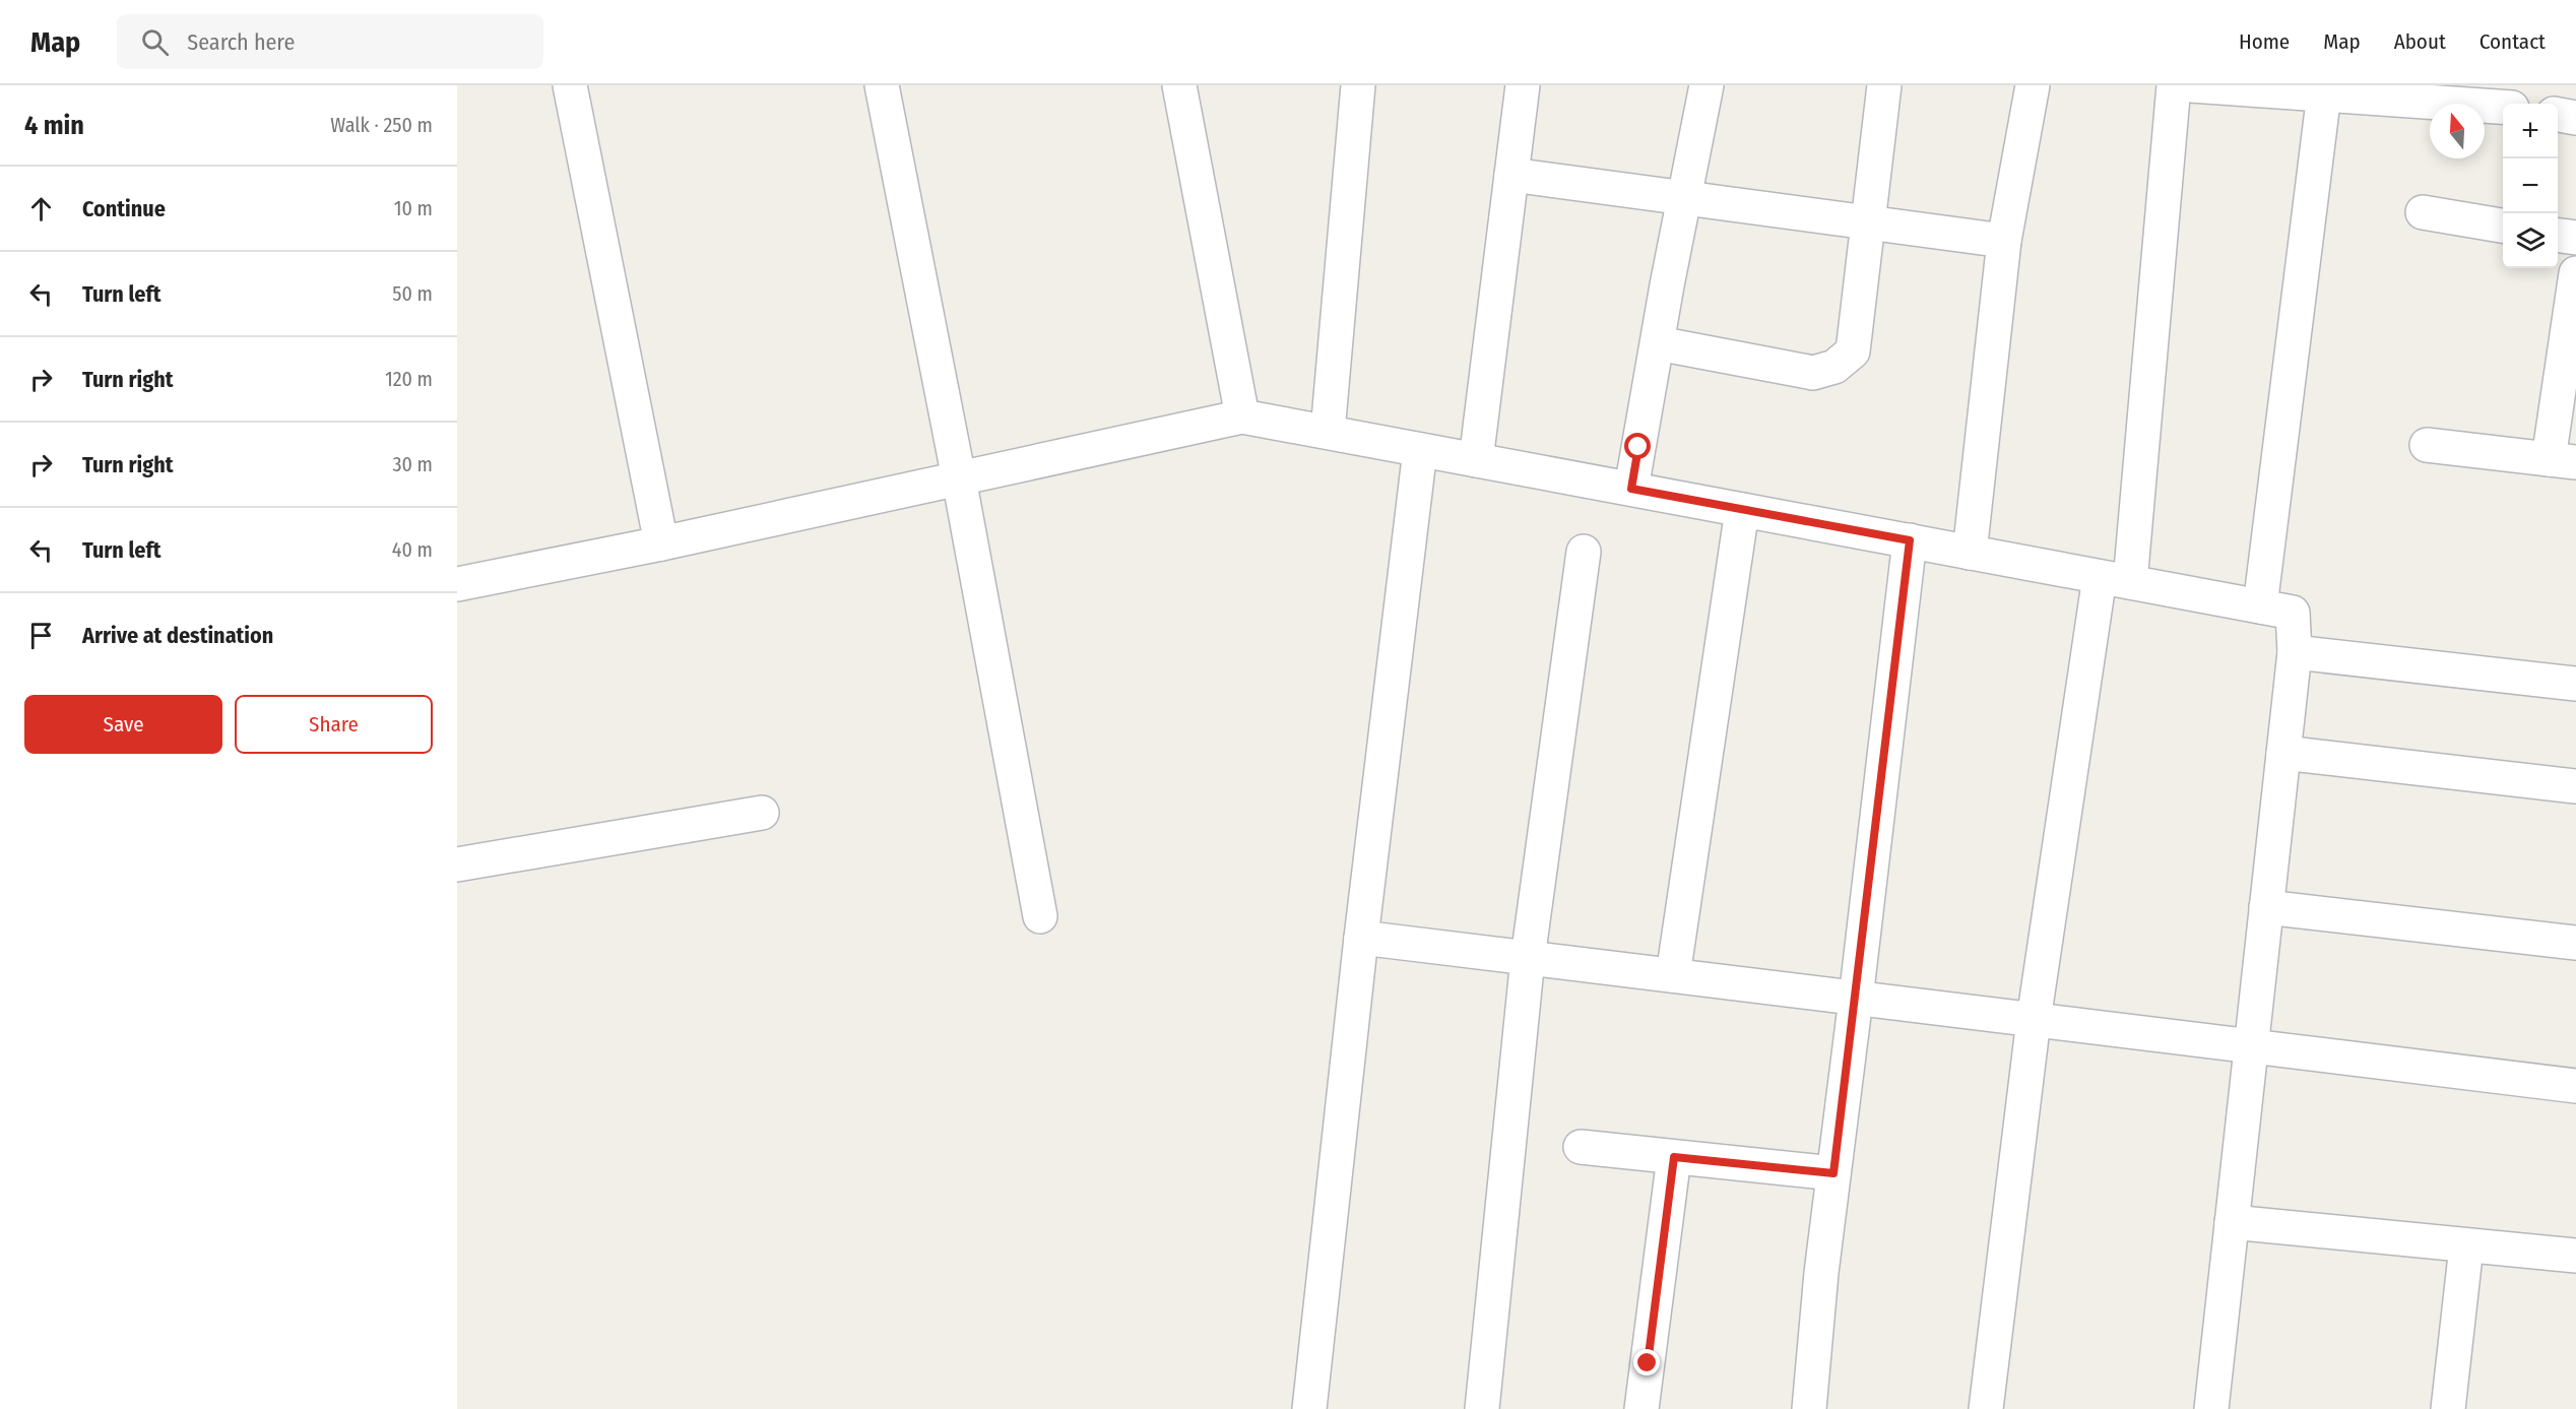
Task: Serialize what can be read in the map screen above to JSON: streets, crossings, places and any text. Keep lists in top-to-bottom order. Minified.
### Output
{"north":"top","page":{"header":"Map","search":"Search here","nav":["Home","Map","About","Contact"],"heading":["4 min","Walk · 250 m"],"map_buttons":["+","−"],"list":[["Continue","10 m"],["Turn left","50 m"],["Turn right","120 m"],["Turn right","30 m"],["Turn left","40 m"],"Arrive at destination"],"buttons":["Save","Share"]}}
